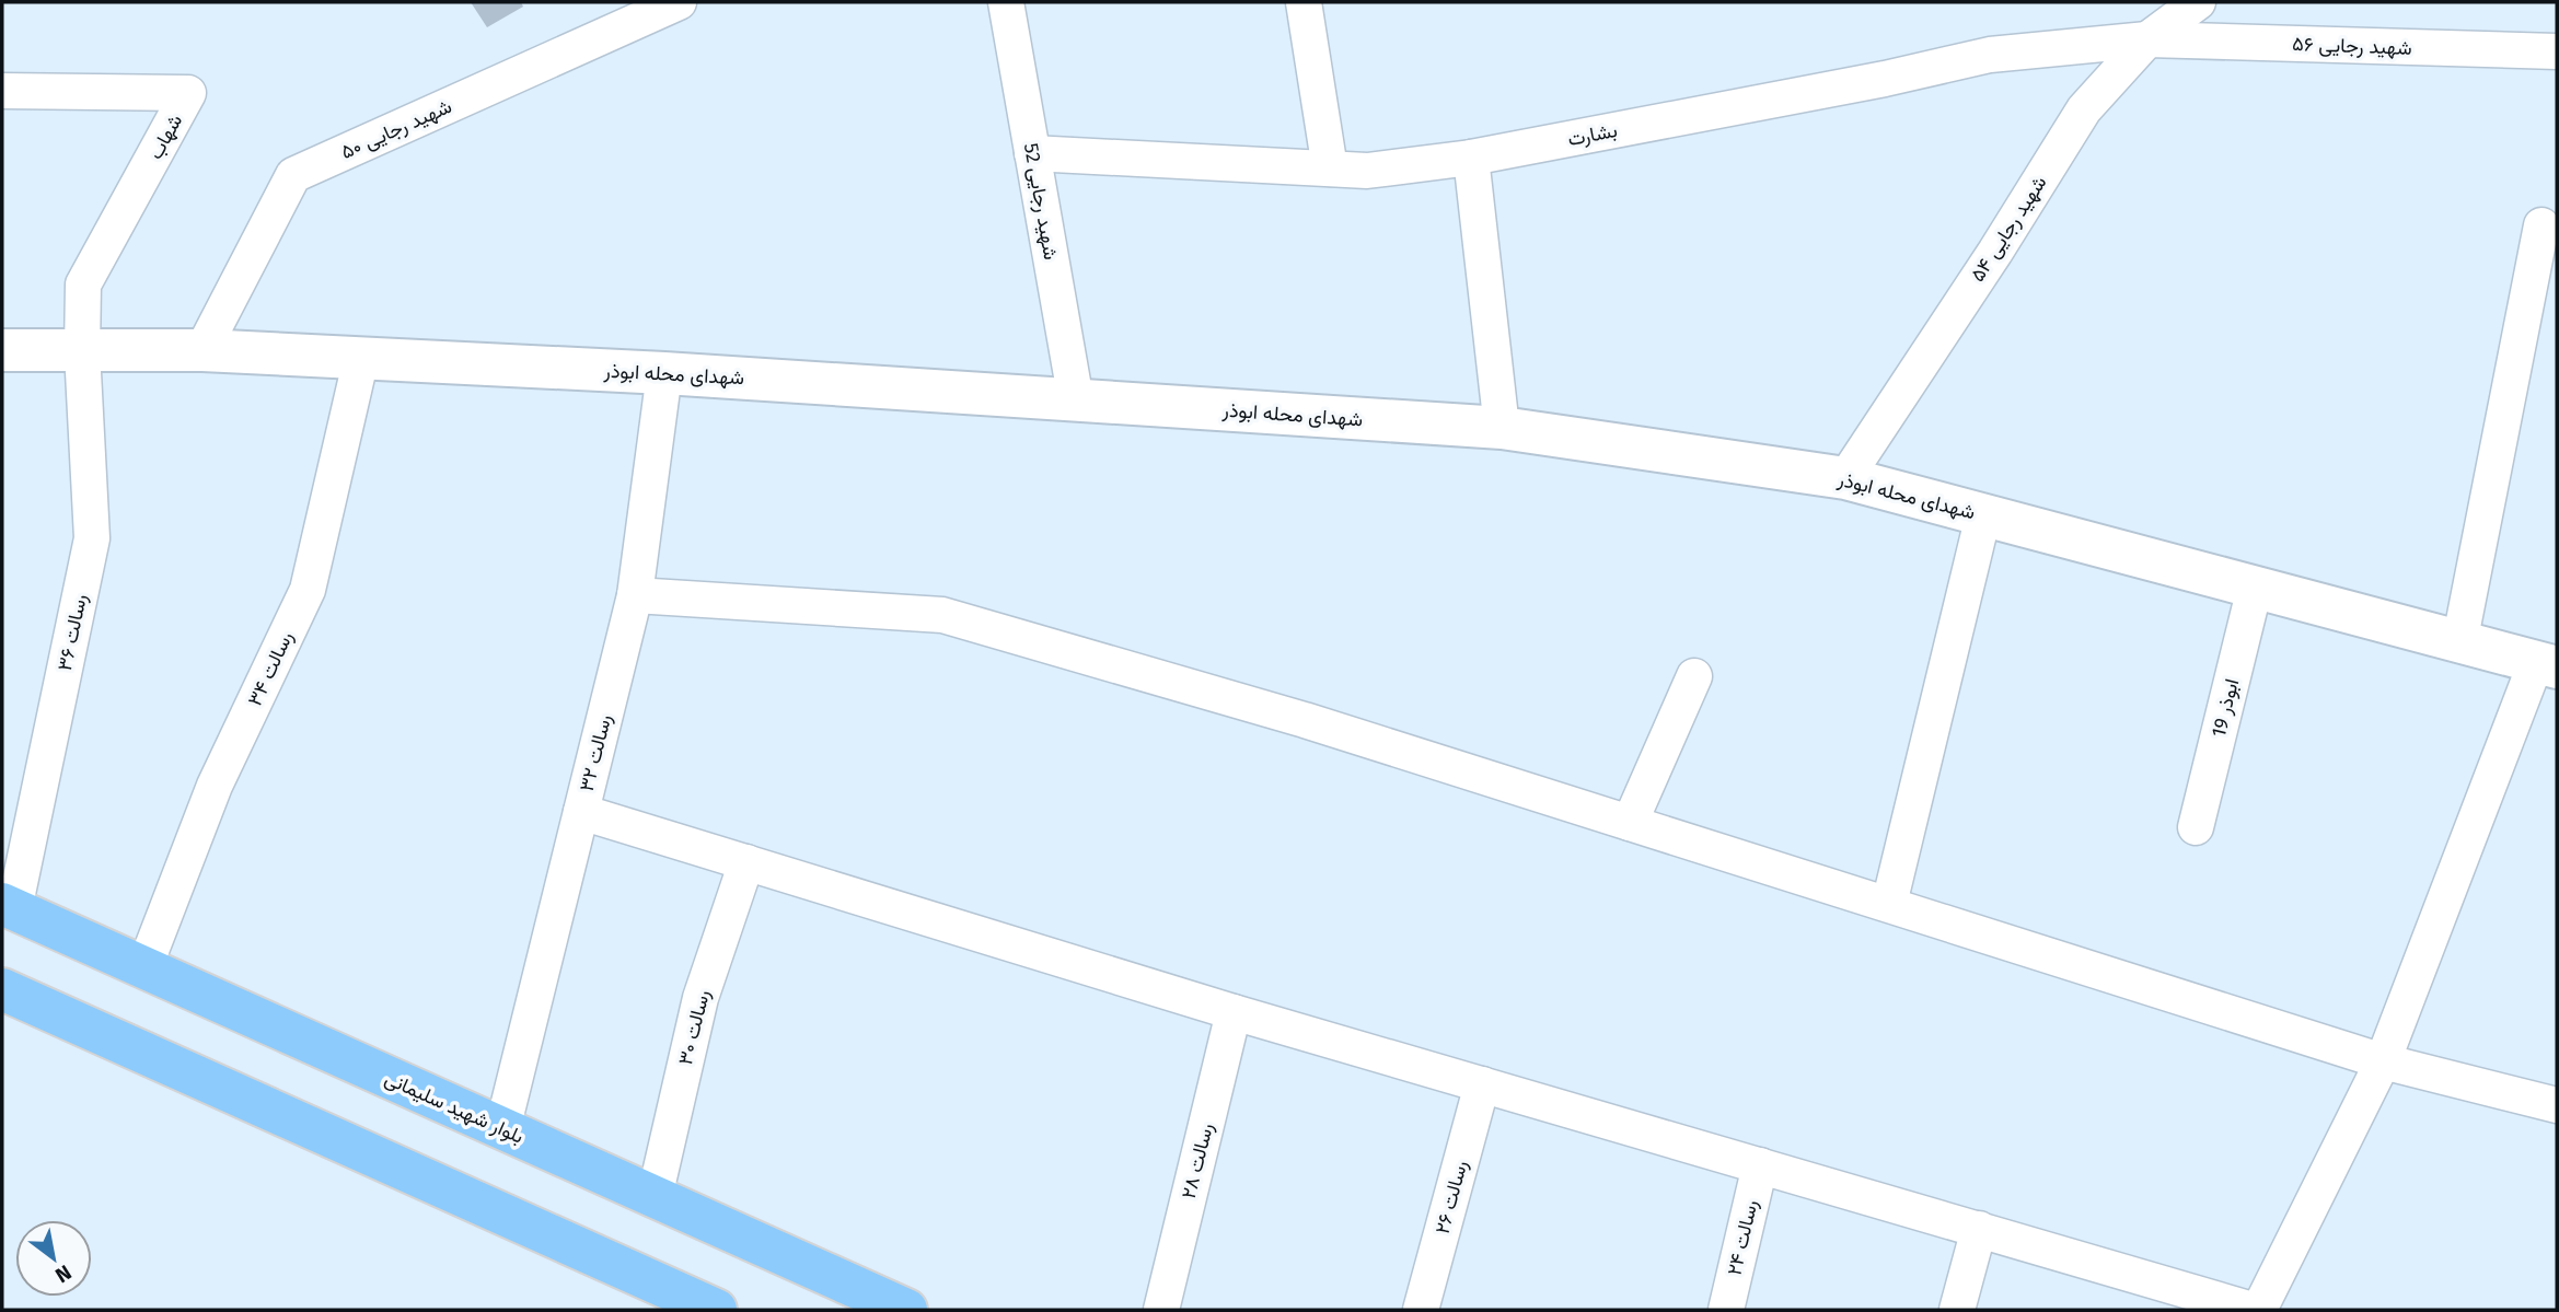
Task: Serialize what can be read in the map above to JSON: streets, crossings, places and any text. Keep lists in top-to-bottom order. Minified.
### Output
{"streets":{"main road":["بلوار شهید سلیمانی"],"street":["شهید رجایی ۵۶","شهید رجایی ۵۰","بشارت","شهاب","شهید رجایی 52","شهید رجایی ۵۴","شهدای محله ابوذر","رسالت ۳۶","رسالت ۳۴","ابوذر 19","رسالت ۳۲","رسالت ۳۰","رسالت ۲۸","رسالت ۲۶","رسالت ۲۴"]},"crossings":[["شهید رجایی ۵۶","بشارت"],["شهید رجایی ۵۶","شهید رجایی ۵۴"],["شهید رجایی ۵۰","شهدای محله ابوذر"],["بشارت","شهید رجایی 52"],["بشارت","شهید رجایی ۵۴"],["شهاب","شهدای محله ابوذر"],["شهاب","رسالت ۳۶"],["شهید رجایی 52","شهدای محله ابوذر"],["شهید رجایی ۵۴","شهدای محله ابوذر"],["شهدای محله ابوذر","رسالت ۳۶"],["شهدای محله ابوذر","رسالت ۳۴"],["شهدای محله ابوذر","ابوذر 19"],["شهدای محله ابوذر","رسالت ۳۲"],["رسالت ۳۶","بلوار شهید سلیمانی"],["رسالت ۳۴","بلوار شهید سلیمانی"],["رسالت ۳۲","بلوار شهید سلیمانی"],["رسالت ۳۰","بلوار شهید سلیمانی"]],"north":"bottom right"}
